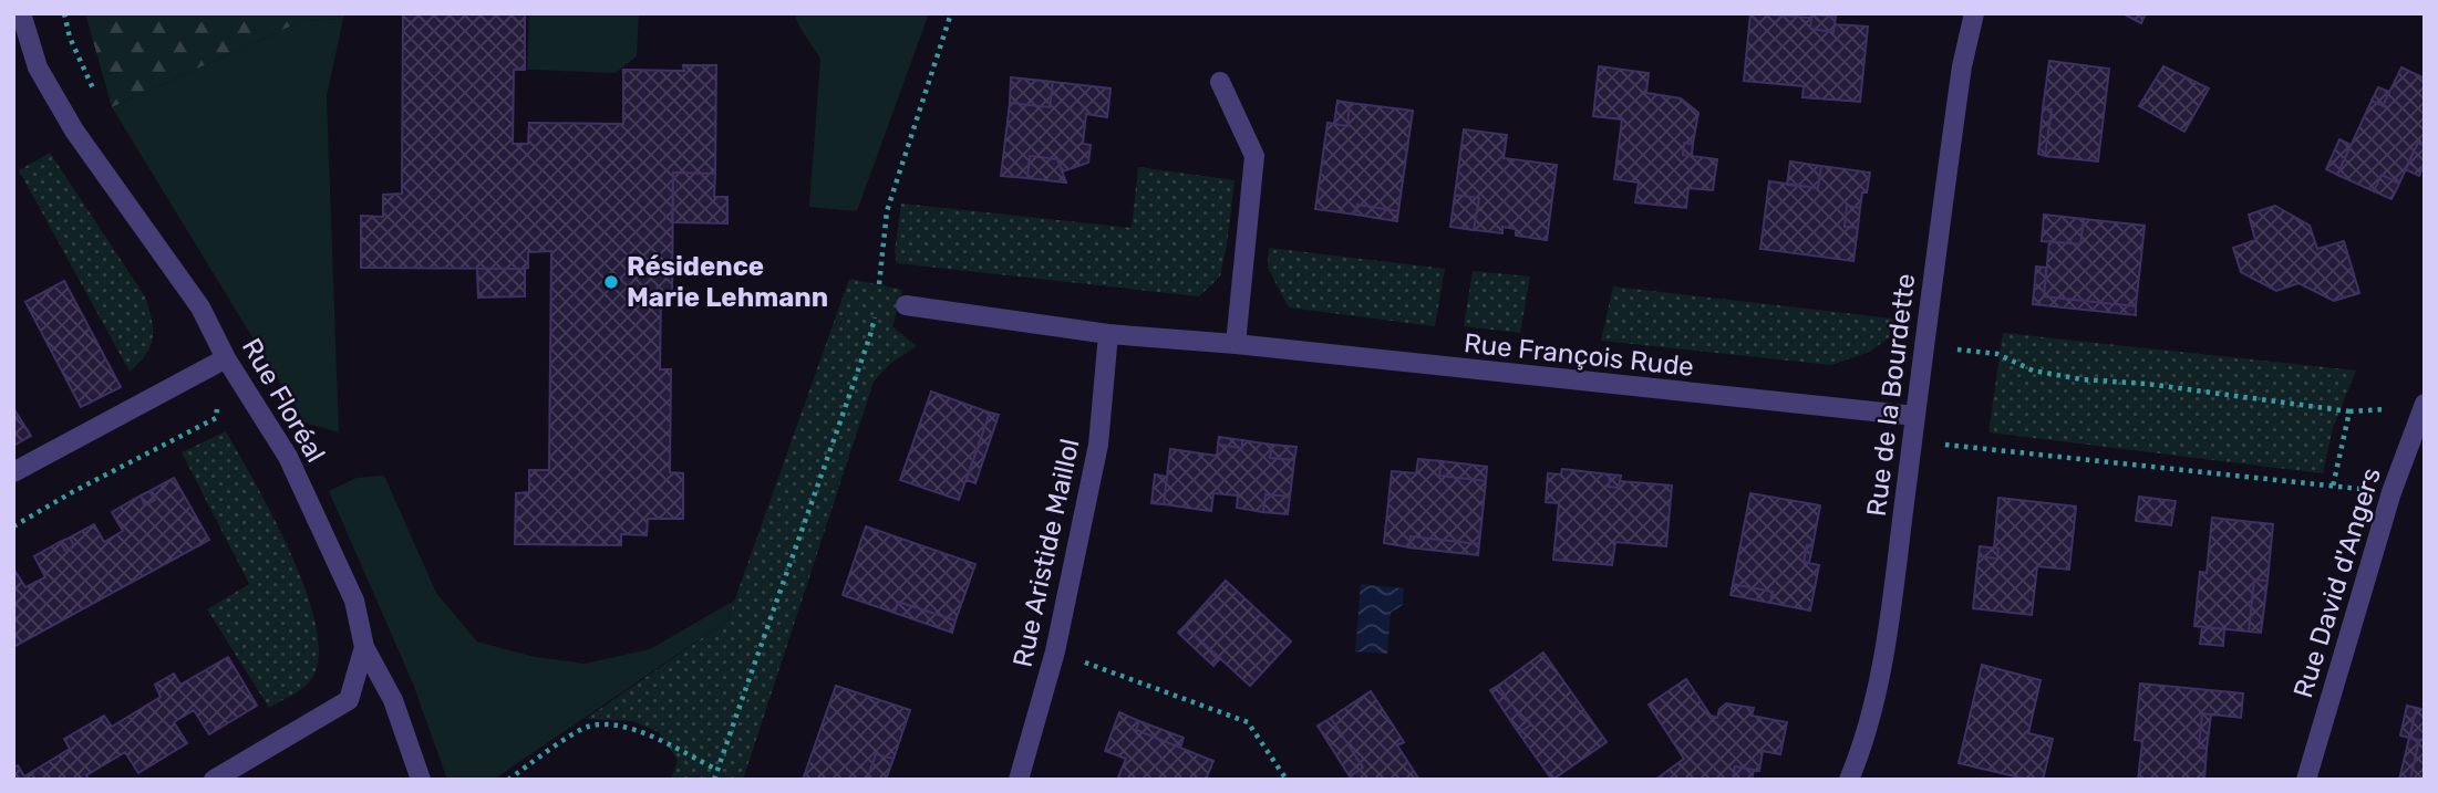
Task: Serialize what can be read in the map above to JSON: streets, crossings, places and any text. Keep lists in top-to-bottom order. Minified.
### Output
{"streets":{"street":["Rue François Rude","Rue de la Bourdette","Rue Floréal","Rue Aristide Maillol","Rue David d'Angers"]},"crossings":[["Rue François Rude","Rue de la Bourdette"],["Rue François Rude","Rue Aristide Maillol"]],"places":["Résidence Marie Lehmann"]}
